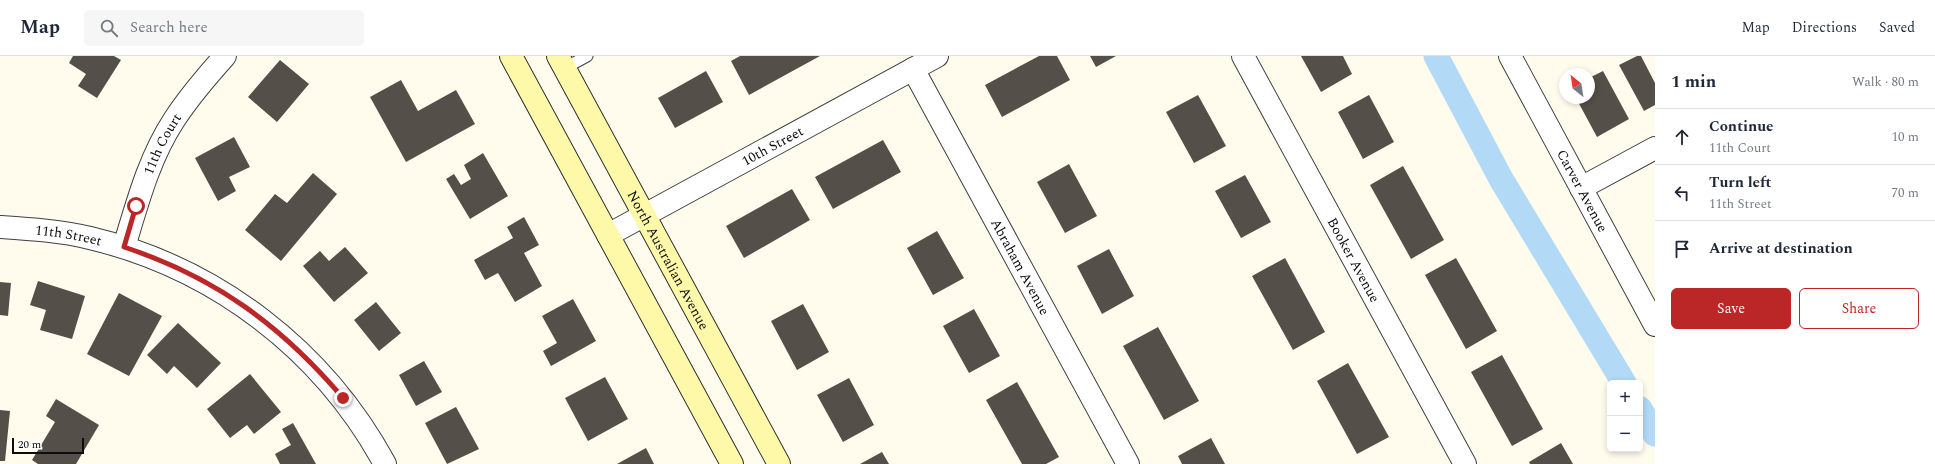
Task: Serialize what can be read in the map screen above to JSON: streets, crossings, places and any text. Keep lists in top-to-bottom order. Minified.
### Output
{"streets":{"main road":["North Australian Avenue"],"street":["11th Court","10th Street","Carver Avenue","11th Street","Booker Avenue","Abraham Avenue"]},"crossings":[["11th Court","11th Street"],["10th Street","North Australian Avenue"],["10th Street","Abraham Avenue"]],"scale_bar":"20 m","north":"top left","page":{"header":"Map","search":"Search here","nav":["Map","Directions","Saved"],"heading":["1 min","Walk · 80 m"],"list":[["Continue","11th Court","10 m"],["Turn left","11th Street","70 m"],"Arrive at destination"],"buttons":["Save","Share"],"map_buttons":["+","−"],"scale":"20 m"}}
